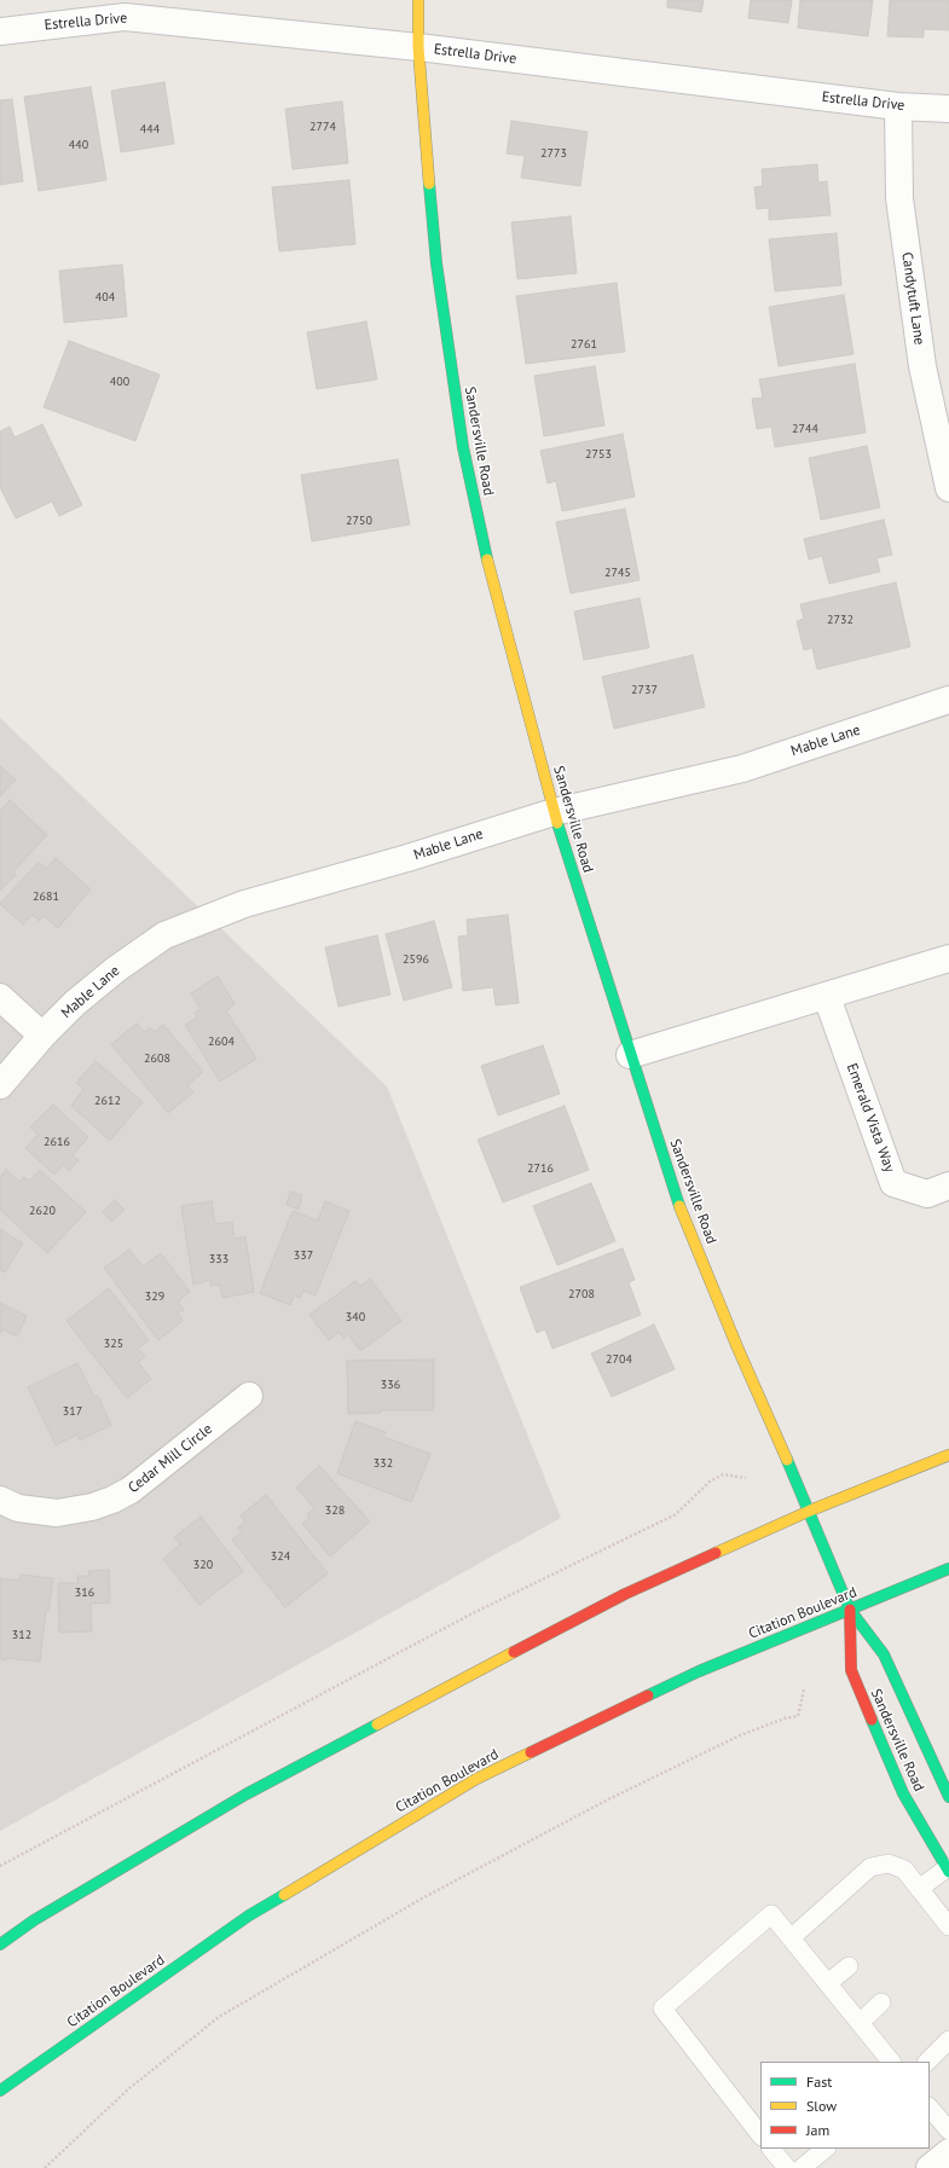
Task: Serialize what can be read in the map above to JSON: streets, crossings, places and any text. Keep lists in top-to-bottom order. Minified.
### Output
{"streets":{"street":["Estrella Drive","Candytuft Lane","Sandersville Road","Mable Lane","Emerald Vista Way","Cedar Mill Circle","Citation Boulevard"]},"crossings":[["Estrella Drive","Candytuft Lane"],["Estrella Drive","Sandersville Road"],["Sandersville Road","Mable Lane"],["Sandersville Road","Citation Boulevard"]],"house_numbers":["2774","444","440","2773","404","2761","400","2744","2753","2750","2745","2732","2737","2681","2596","2604","2608","2612","2616","2716","2620","337","333","2708","329","340","325","2704","336","317","332","328","324","320","316","312"],"legend":["Fast","Slow","Jam"]}
